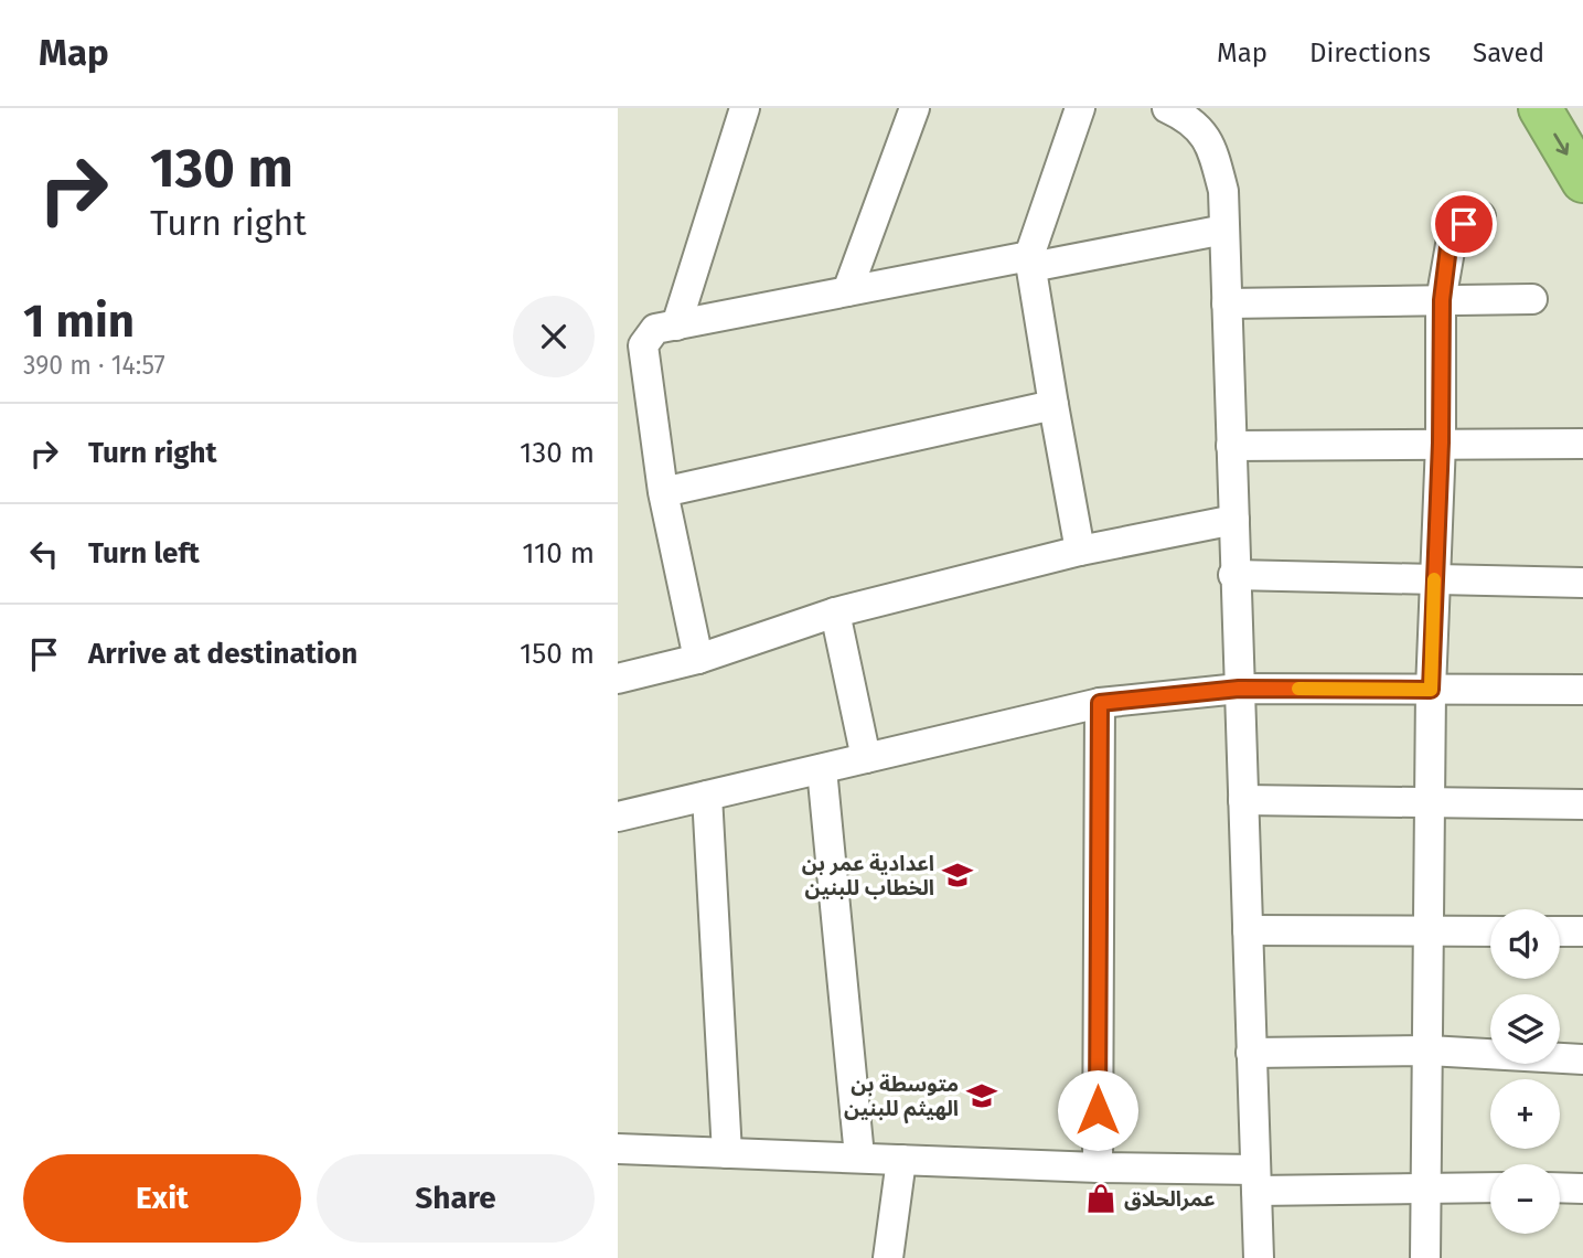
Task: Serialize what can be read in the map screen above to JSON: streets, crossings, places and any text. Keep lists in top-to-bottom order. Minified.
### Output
{"places":{"school or university":["اعدادية عمر بن الخطاب للبنين","متوسطة بن الهيثم للبنين"],"shop":["عمرالحلاق"]},"page":{"header":"Map","nav":["Map","Directions","Saved"],"turn":["130 m","Turn right"],"heading":["1 min","390 m · 14:57"],"list":[{"name":"Turn right","value":"130 m"},{"name":"Turn left","value":"110 m"},{"name":"Arrive at destination","value":"150 m"}],"map_buttons":["+","−"],"buttons":["Exit","Share"]}}
